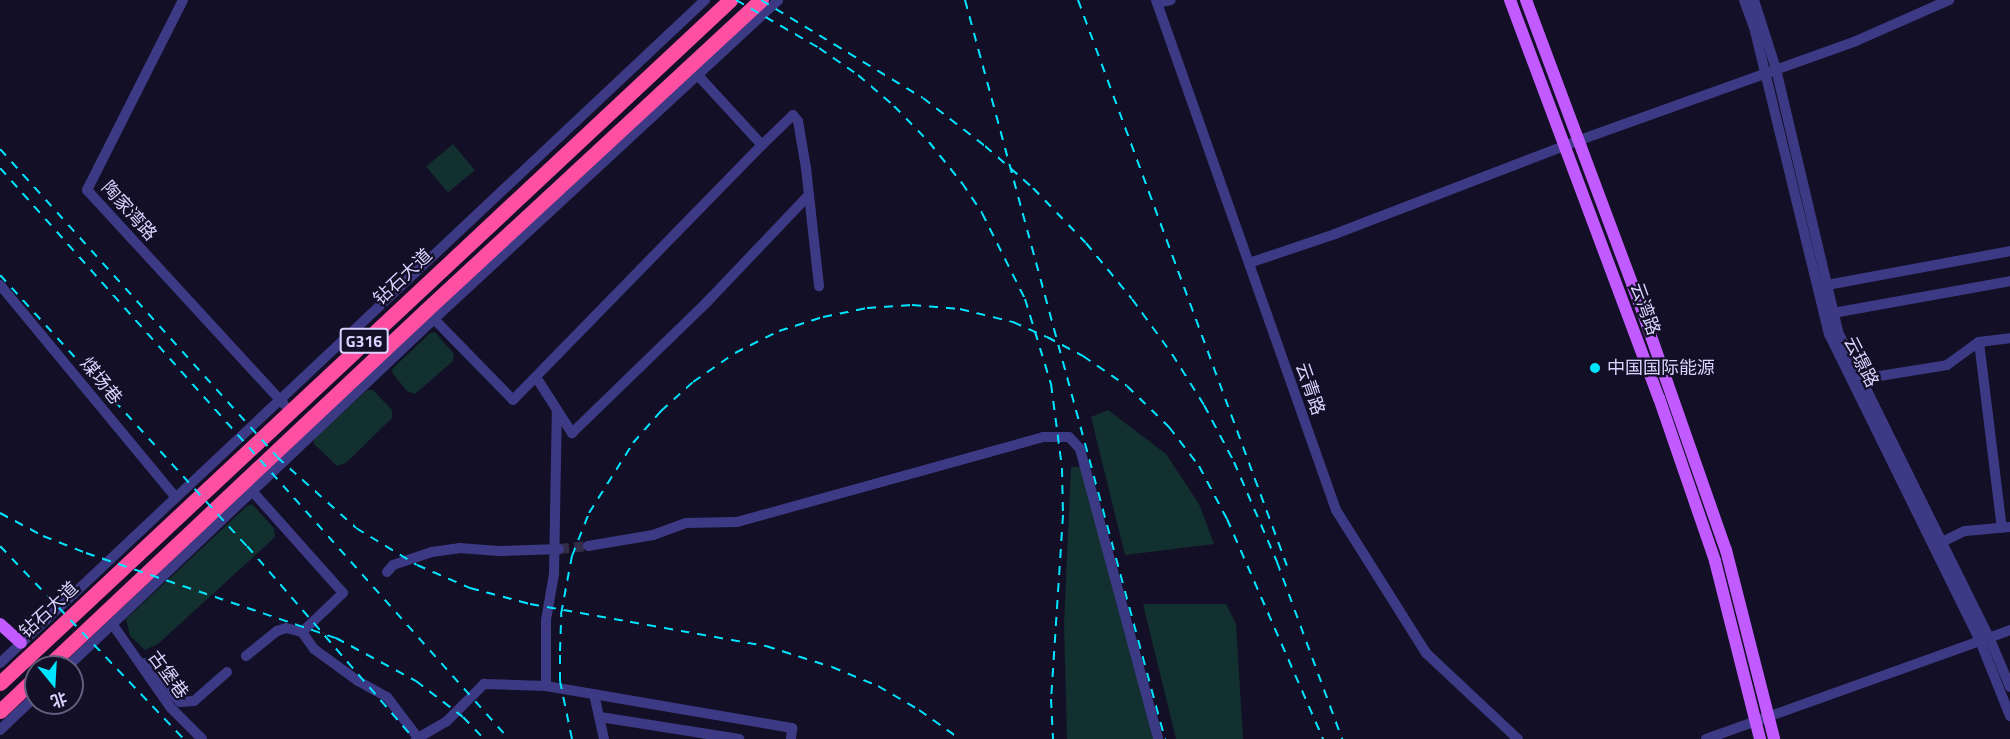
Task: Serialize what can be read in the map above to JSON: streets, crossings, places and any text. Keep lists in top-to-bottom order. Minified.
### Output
{"streets":{"highway":["钻石大道","G316"],"main road":["云湾路"],"street":["陶家湾路","云璟路","煤场巷","云青路","古堡巷"]},"crossings":[["陶家湾路","钻石大道"]],"places":["中国国际能源"],"north":"bottom"}
